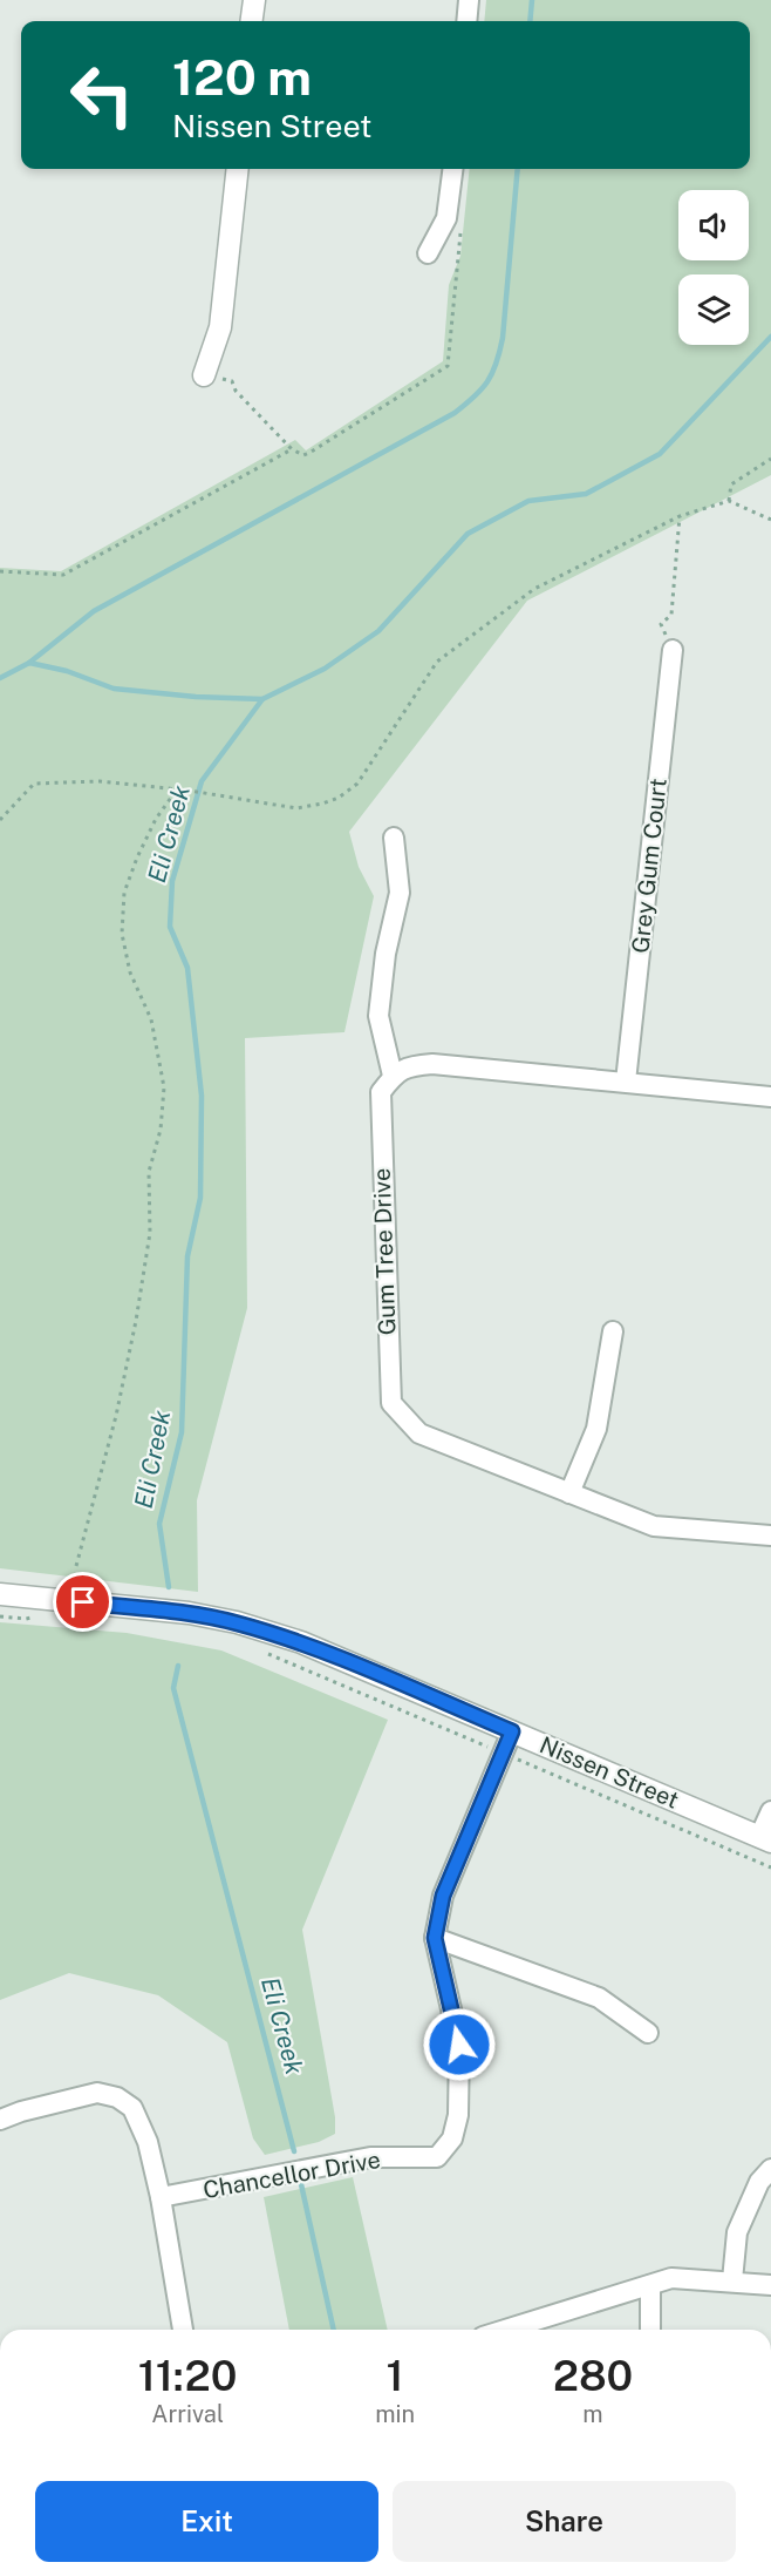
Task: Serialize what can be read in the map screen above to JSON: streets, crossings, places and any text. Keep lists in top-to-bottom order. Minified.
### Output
{"streets":{"street":["Grey Gum Court","Gum Tree Drive","Nissen Street","Chancellor Drive"]},"crossings":[["Nissen Street","Chancellor Drive"]],"water":["Eli Creek"],"page":{"turn":["120 m","Nissen Street"],"eta":["11:20","Arrival","1","min","280","m"],"buttons":["Exit","Share"]}}
